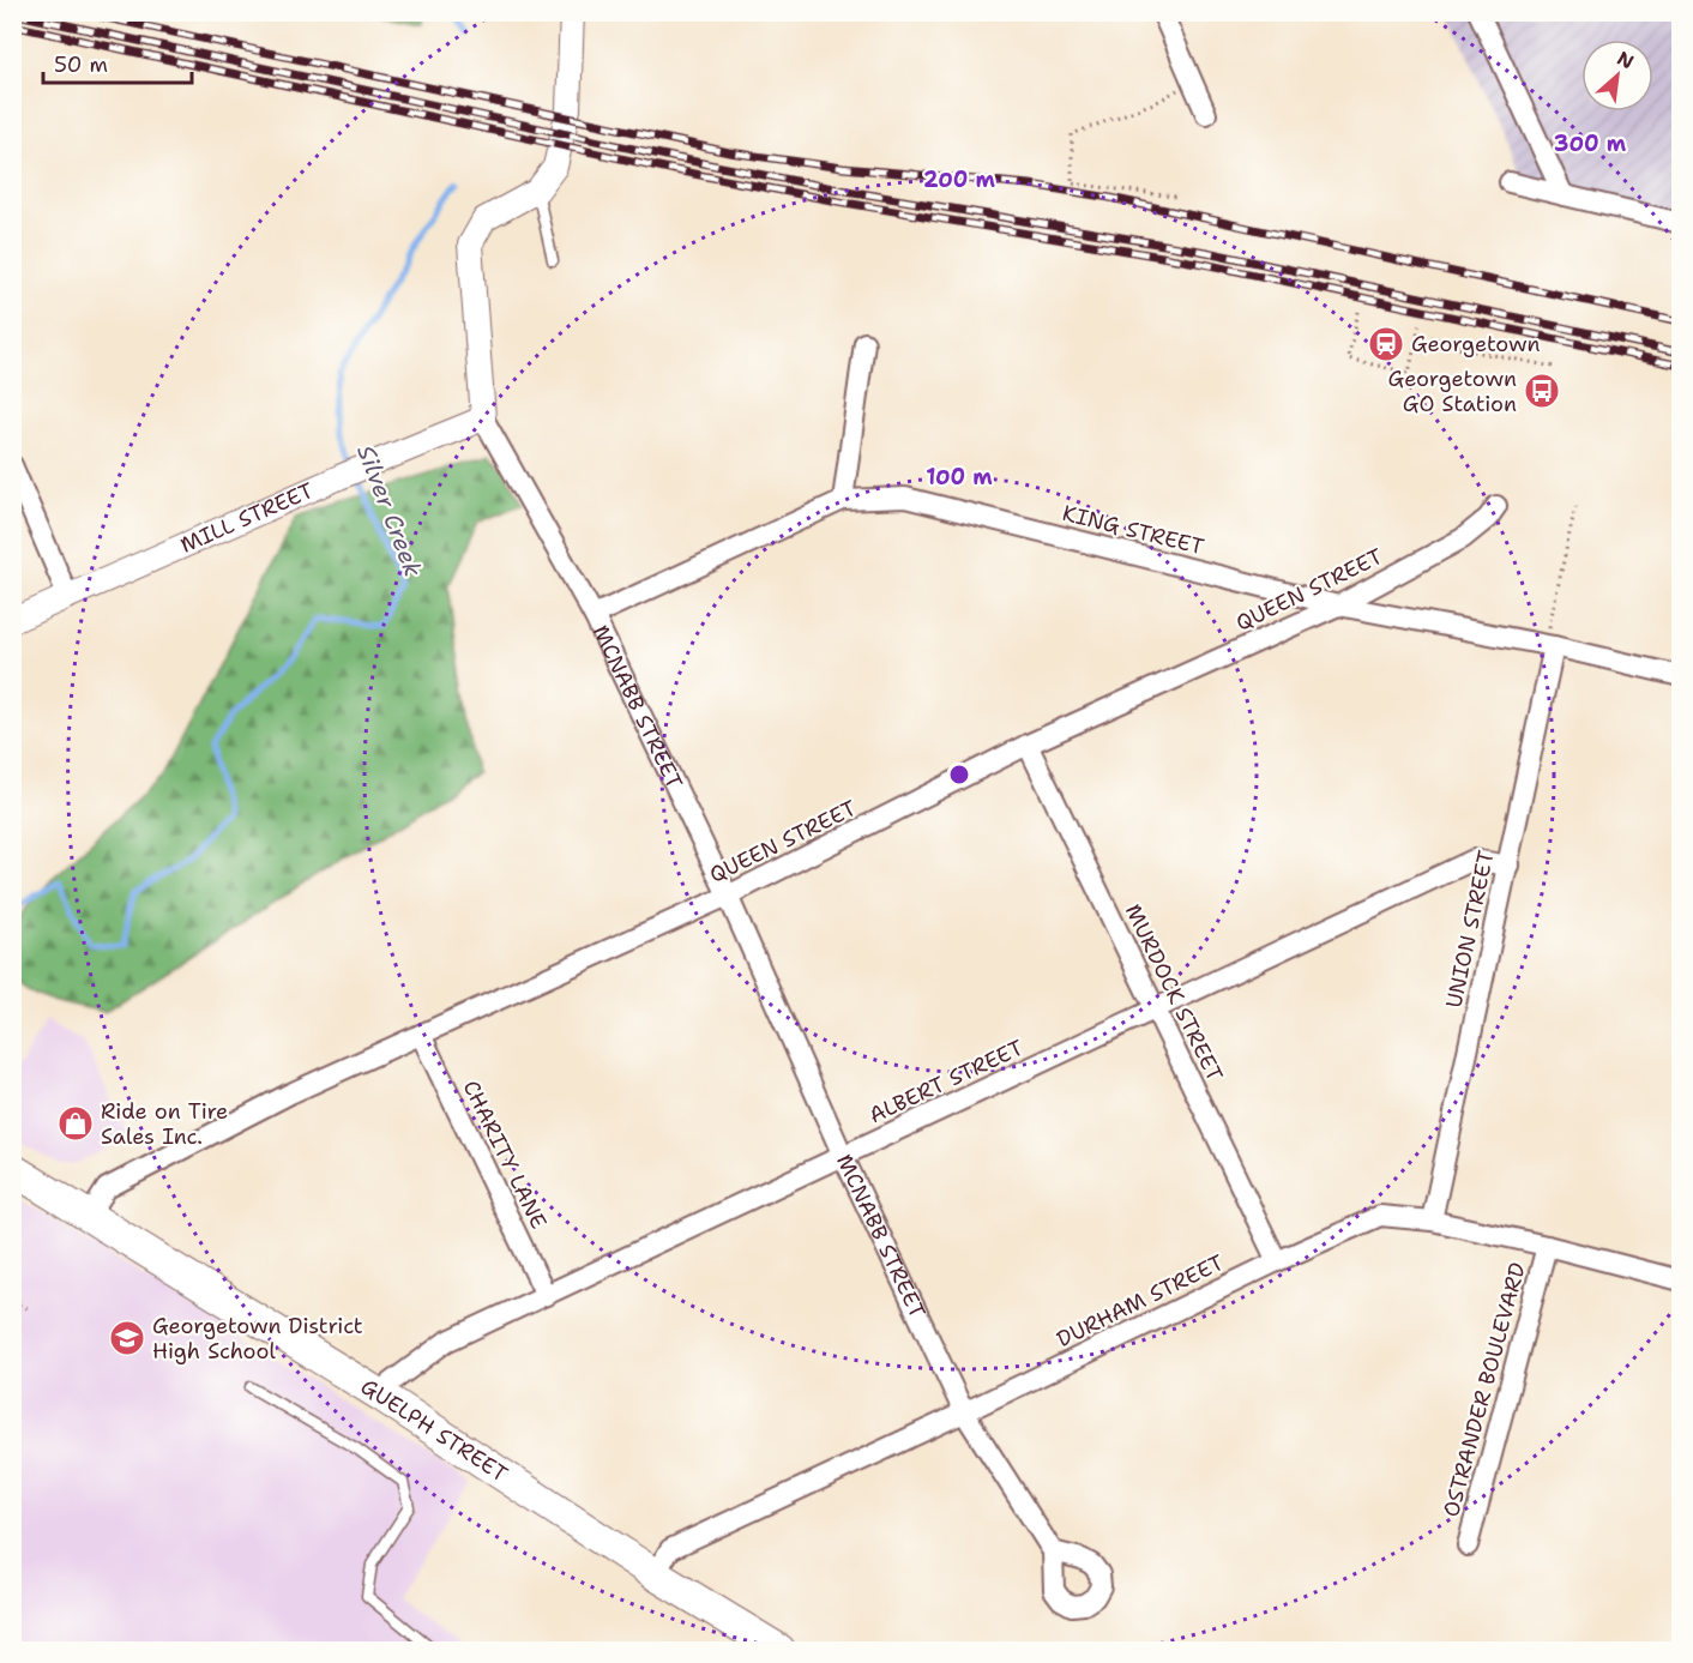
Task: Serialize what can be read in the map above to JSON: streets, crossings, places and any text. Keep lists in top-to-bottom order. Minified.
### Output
{"streets":{"main road":["GUELPH STREET"],"street":["MILL STREET","KING STREET","QUEEN STREET","MCNABB STREET","UNION STREET","MURDOCK STREET","ALBERT STREET","CHARITY LANE","DURHAM STREET","OSTRANDER BOULEVARD"]},"crossings":[["MILL STREET","MCNABB STREET"],["KING STREET","QUEEN STREET"],["KING STREET","MCNABB STREET"],["KING STREET","UNION STREET"],["QUEEN STREET","MCNABB STREET"],["QUEEN STREET","MURDOCK STREET"],["QUEEN STREET","CHARITY LANE"],["QUEEN STREET","GUELPH STREET"],["MCNABB STREET","ALBERT STREET"],["MCNABB STREET","DURHAM STREET"],["UNION STREET","ALBERT STREET"],["UNION STREET","DURHAM STREET"],["MURDOCK STREET","ALBERT STREET"],["MURDOCK STREET","DURHAM STREET"],["ALBERT STREET","CHARITY LANE"],["ALBERT STREET","GUELPH STREET"],["DURHAM STREET","OSTRANDER BOULEVARD"],["DURHAM STREET","GUELPH STREET"]],"water":["Silver Creek"],"places":{"station":["Georgetown"],"bus stop":["Georgetown GO Station"],"shop":["Ride on Tire Sales Inc."],"school or university":["Georgetown District High School"]},"scale_bar":"50 m","north":"top right","rings":["300 m","200 m","100 m"]}
